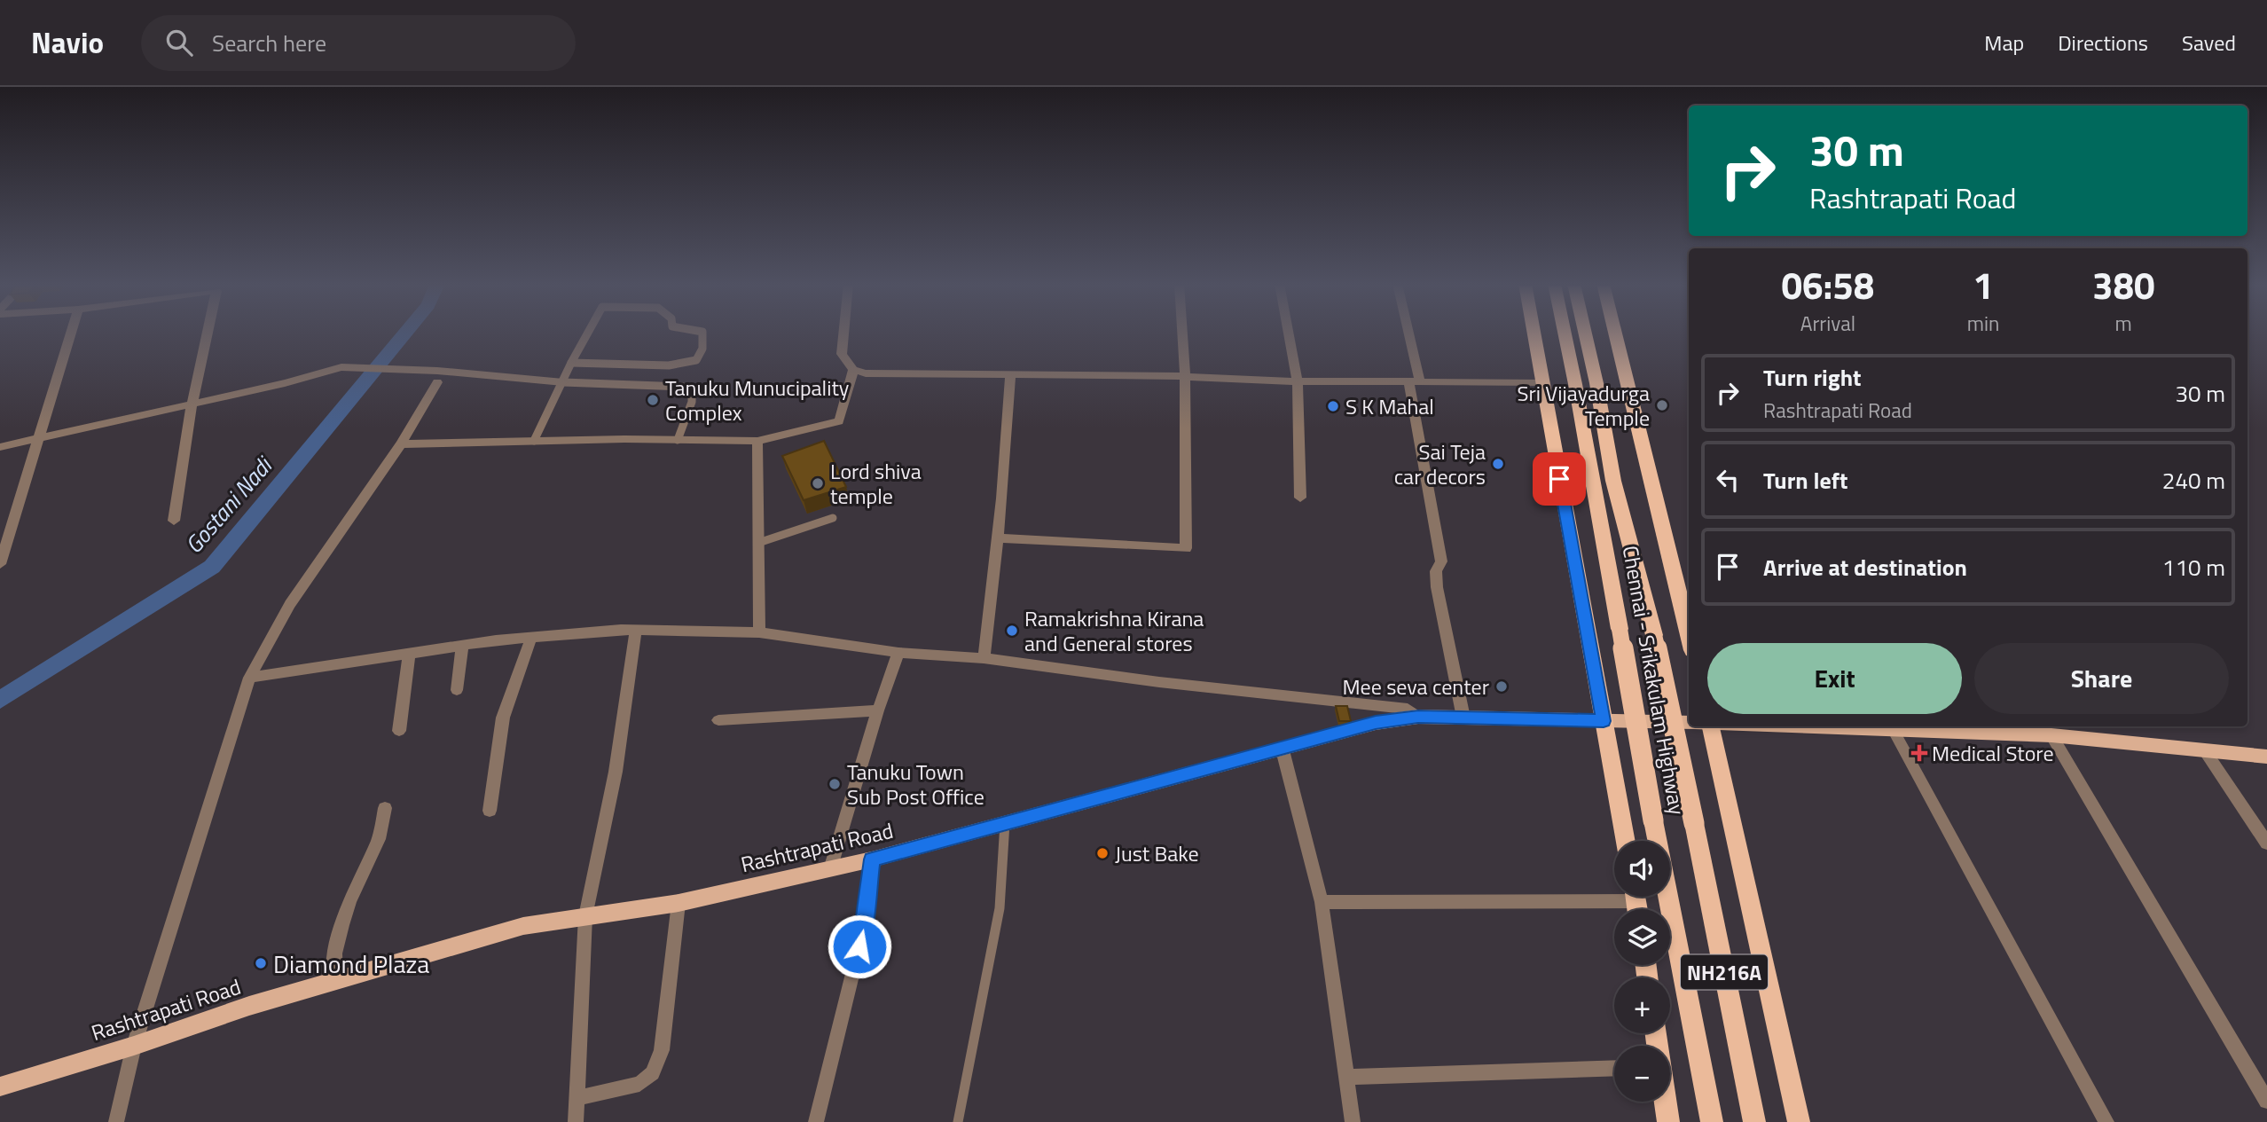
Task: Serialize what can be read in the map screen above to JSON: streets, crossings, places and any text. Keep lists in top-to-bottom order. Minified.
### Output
{"streets":{"highway":["Chennai - Srikakulam Highway","NH216A"],"main road":["Rashtrapati Road"]},"water":["Gostani Nadi"],"places":{"other":["Tanuku Munucipality Complex","Sri Vijayadurga Temple","S K Mahal","Sai Teja car decors","Lord shiva temple","Ramakrishna Kirana and General stores","Mee seva center","Tanuku Town Sub Post Office","Just Bake","Diamond Plaza"],"health":["Medical Store"]},"page":{"header":"Navio","search":"Search here","nav":["Map","Directions","Saved"],"turn":["30 m","Rashtrapati Road"],"eta":["06:58","Arrival","1","min","380","m"],"list":[{"name":"Turn right","note":"Rashtrapati Road","value":"30 m"},{"name":"Turn left","value":"240 m"},{"name":"Arrive at destination","value":"110 m"}],"buttons":["Exit","Share"],"map_buttons":["+","−"]}}
